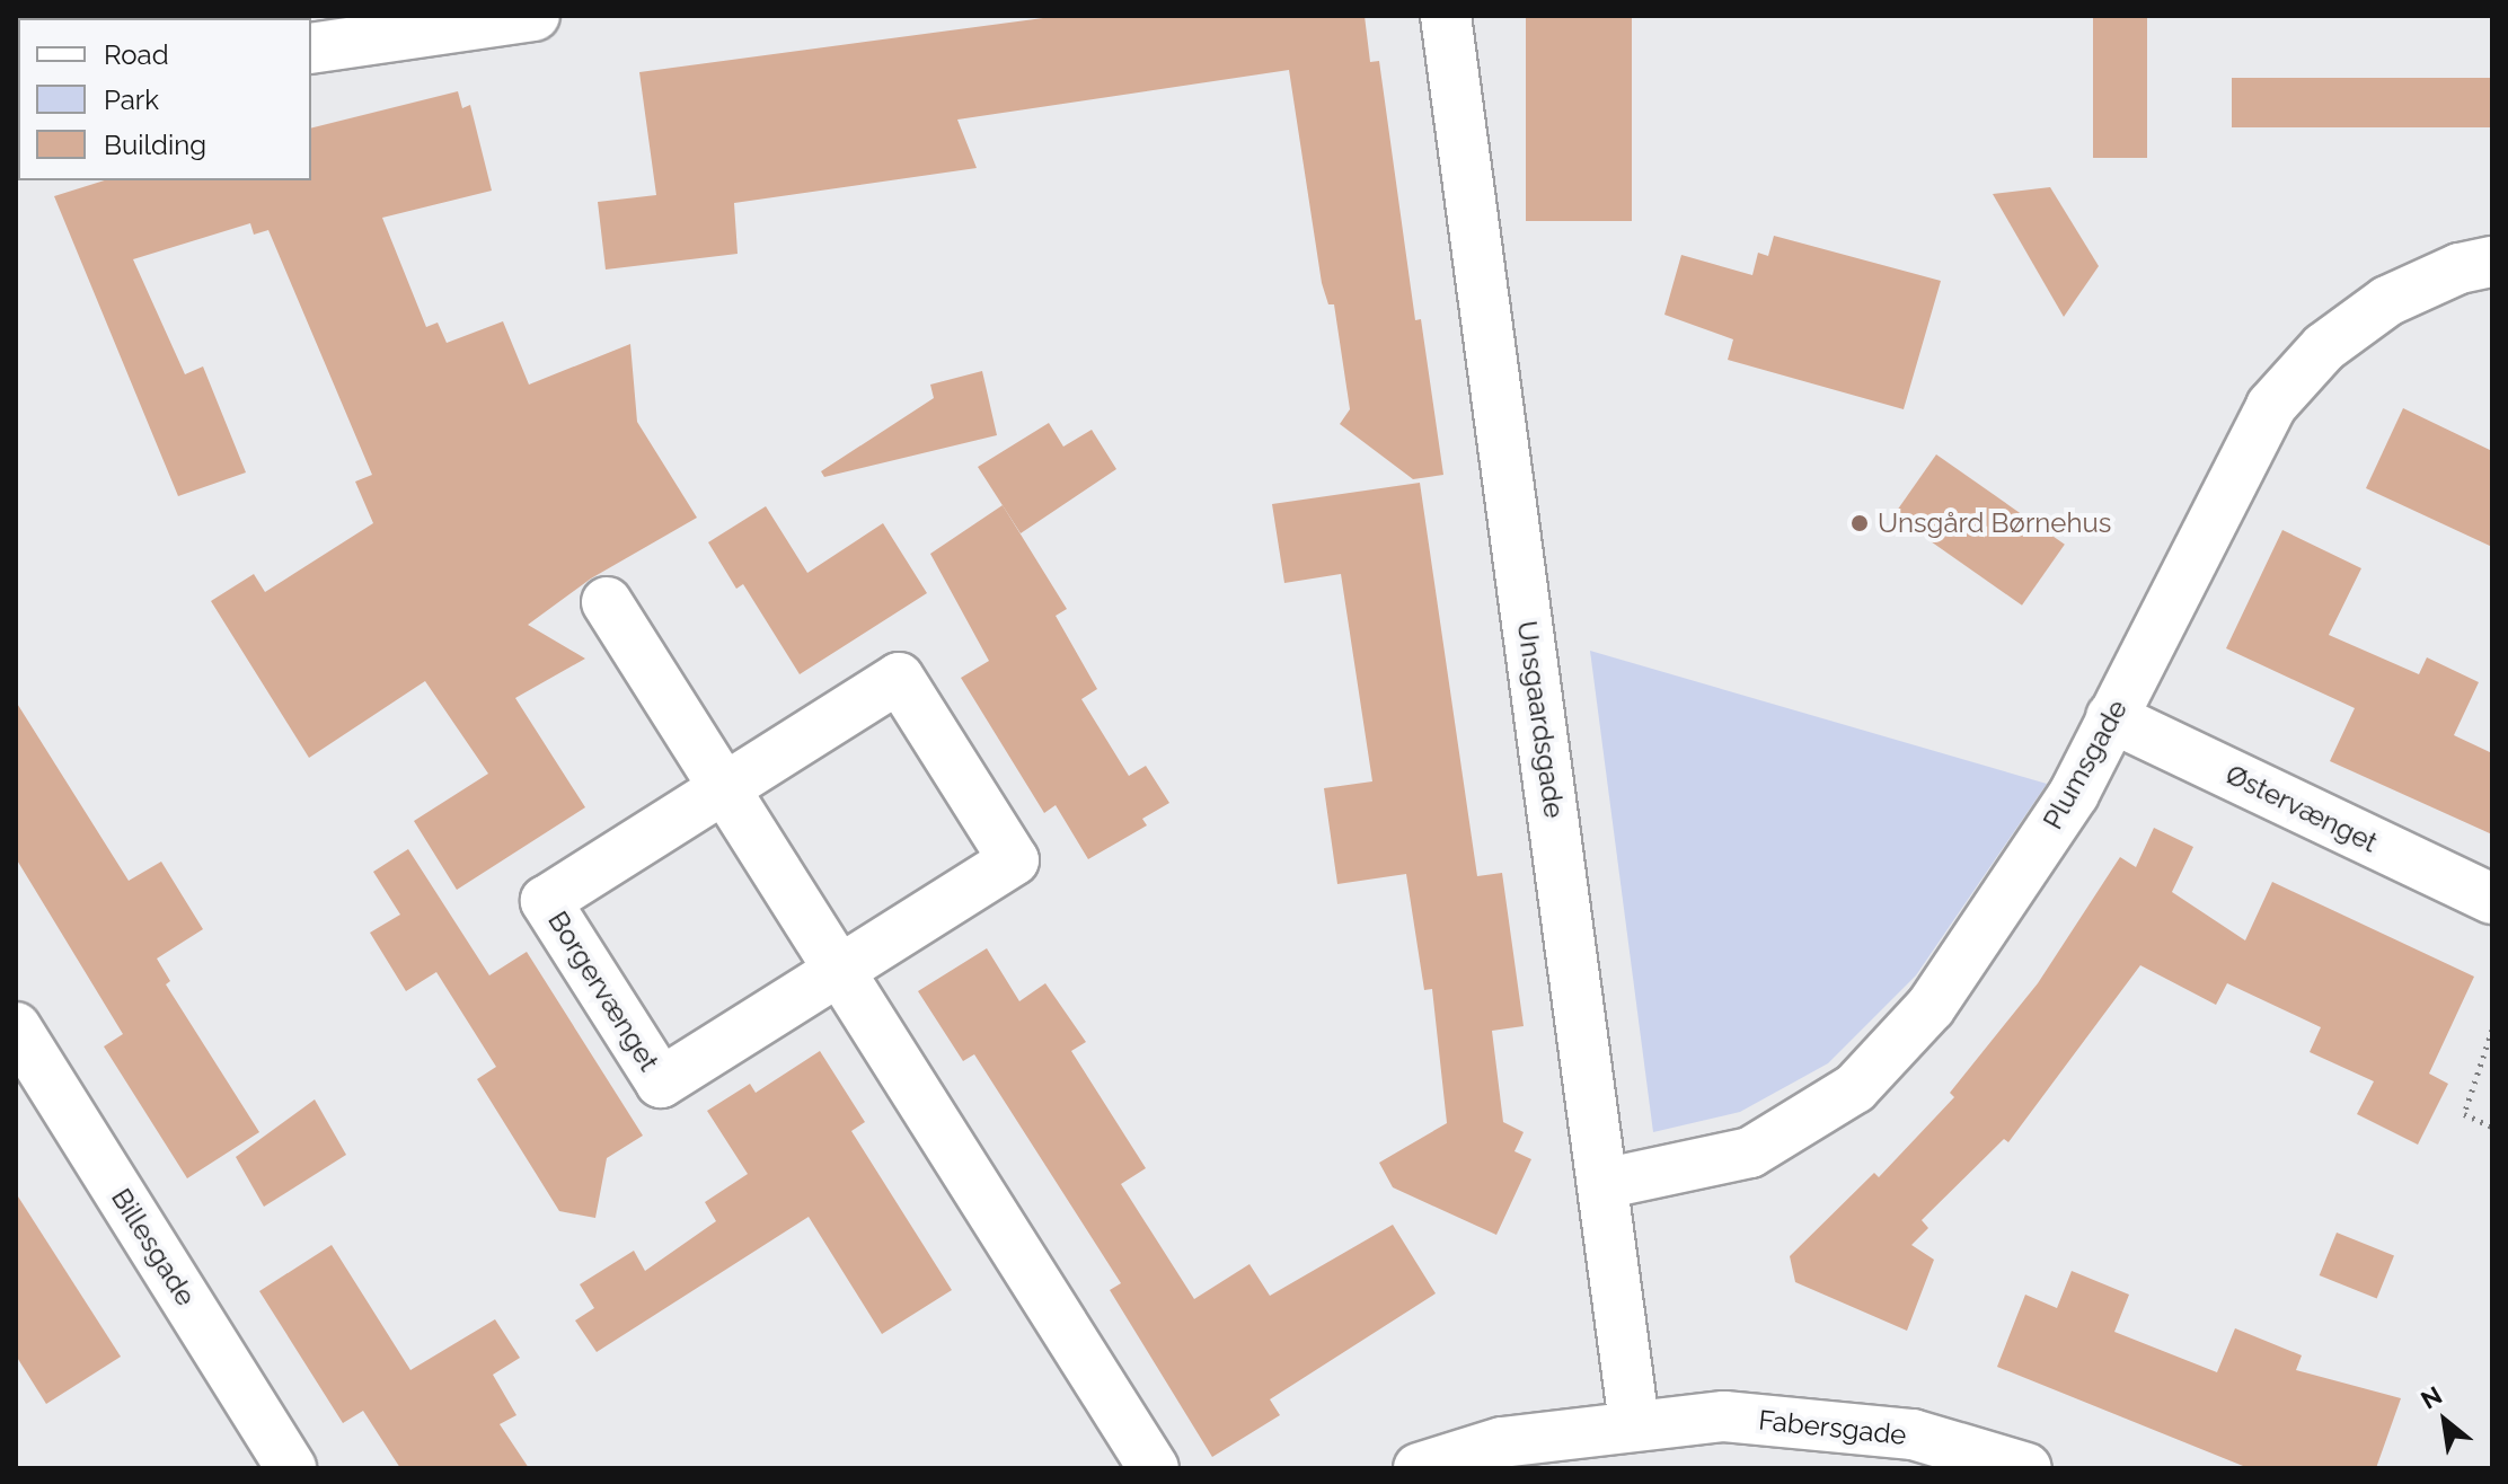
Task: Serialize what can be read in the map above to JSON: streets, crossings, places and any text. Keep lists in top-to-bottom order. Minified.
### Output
{"streets":{"street":["Unsgaardsgade","Plumsgade","Østervænget","Borgervænget","Billesgade","Fabersgade"]},"crossings":[["Unsgaardsgade","Plumsgade"],["Unsgaardsgade","Fabersgade"],["Plumsgade","Østervænget"]],"places":["Unsgård Børnehus"],"legend":["Road","Park","Building"],"north":"top left"}
